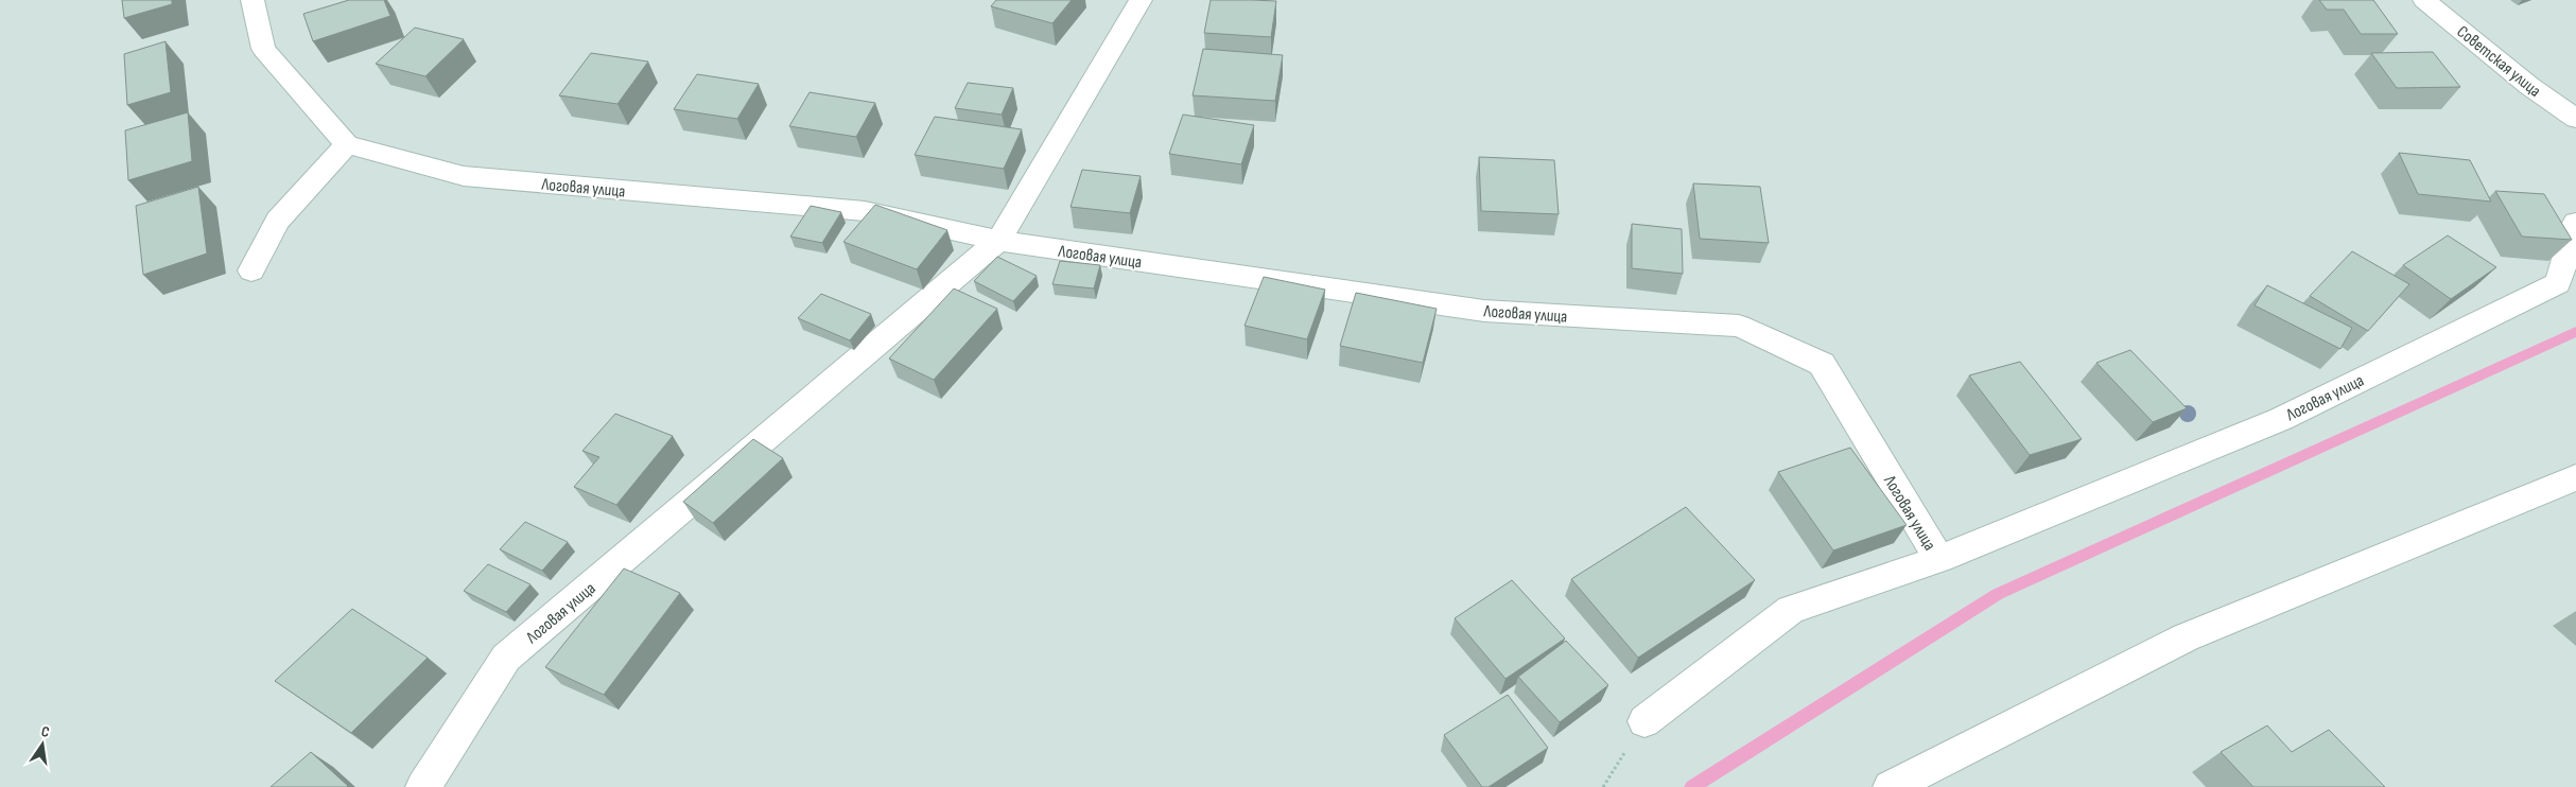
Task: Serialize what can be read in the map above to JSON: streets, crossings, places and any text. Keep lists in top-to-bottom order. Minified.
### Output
{"streets":{"street":["Советская улица","Логовая улица"]},"north":"top"}
